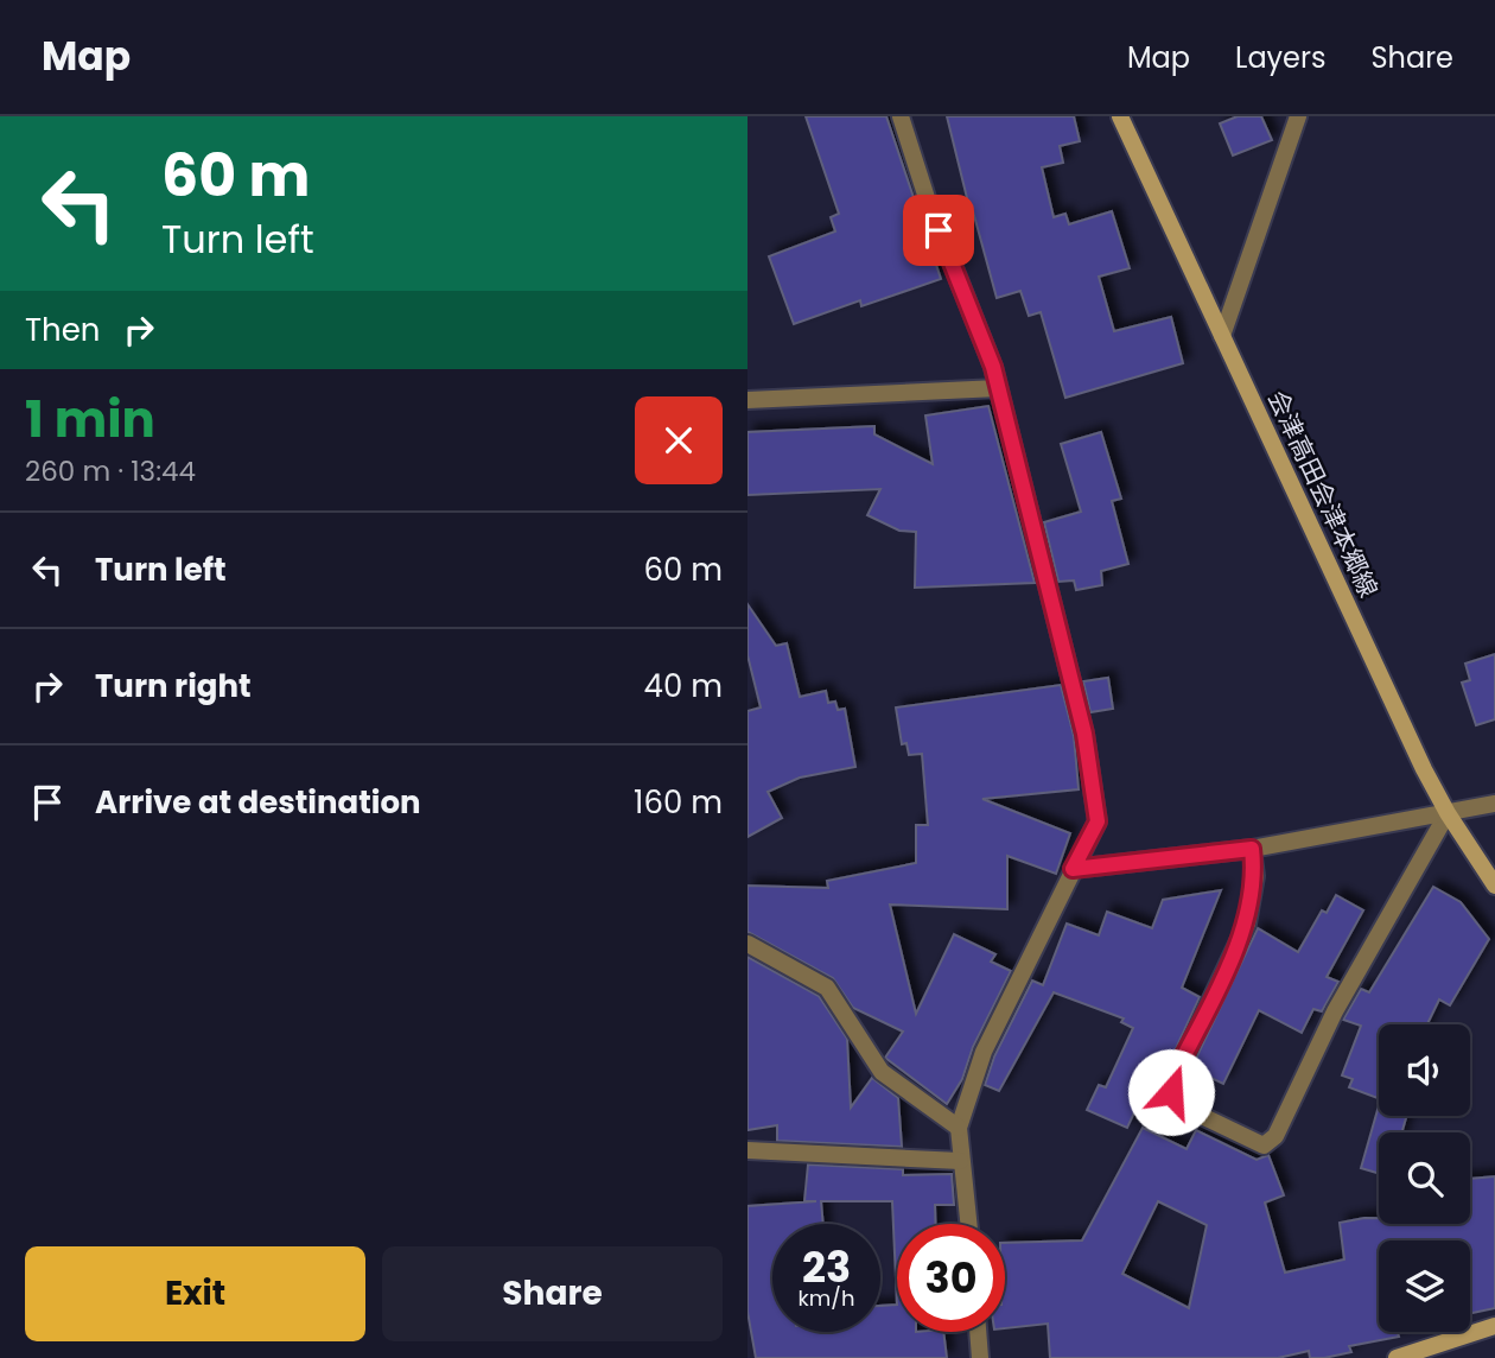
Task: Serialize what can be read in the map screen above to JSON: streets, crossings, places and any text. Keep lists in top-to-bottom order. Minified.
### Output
{"streets":{"main road":["会津高田会津本郷線"]},"page":{"header":"Map","nav":["Map","Layers","Share"],"turn":["60 m","Turn left"],"then":"Then","heading":["1 min","260 m · 13:44"],"list":[{"name":"Turn left","value":"60 m"},{"name":"Turn right","value":"40 m"},{"name":"Arrive at destination","value":"160 m"}],"speed":"23 km/h","limit":"30","buttons":["Exit","Share"]}}
